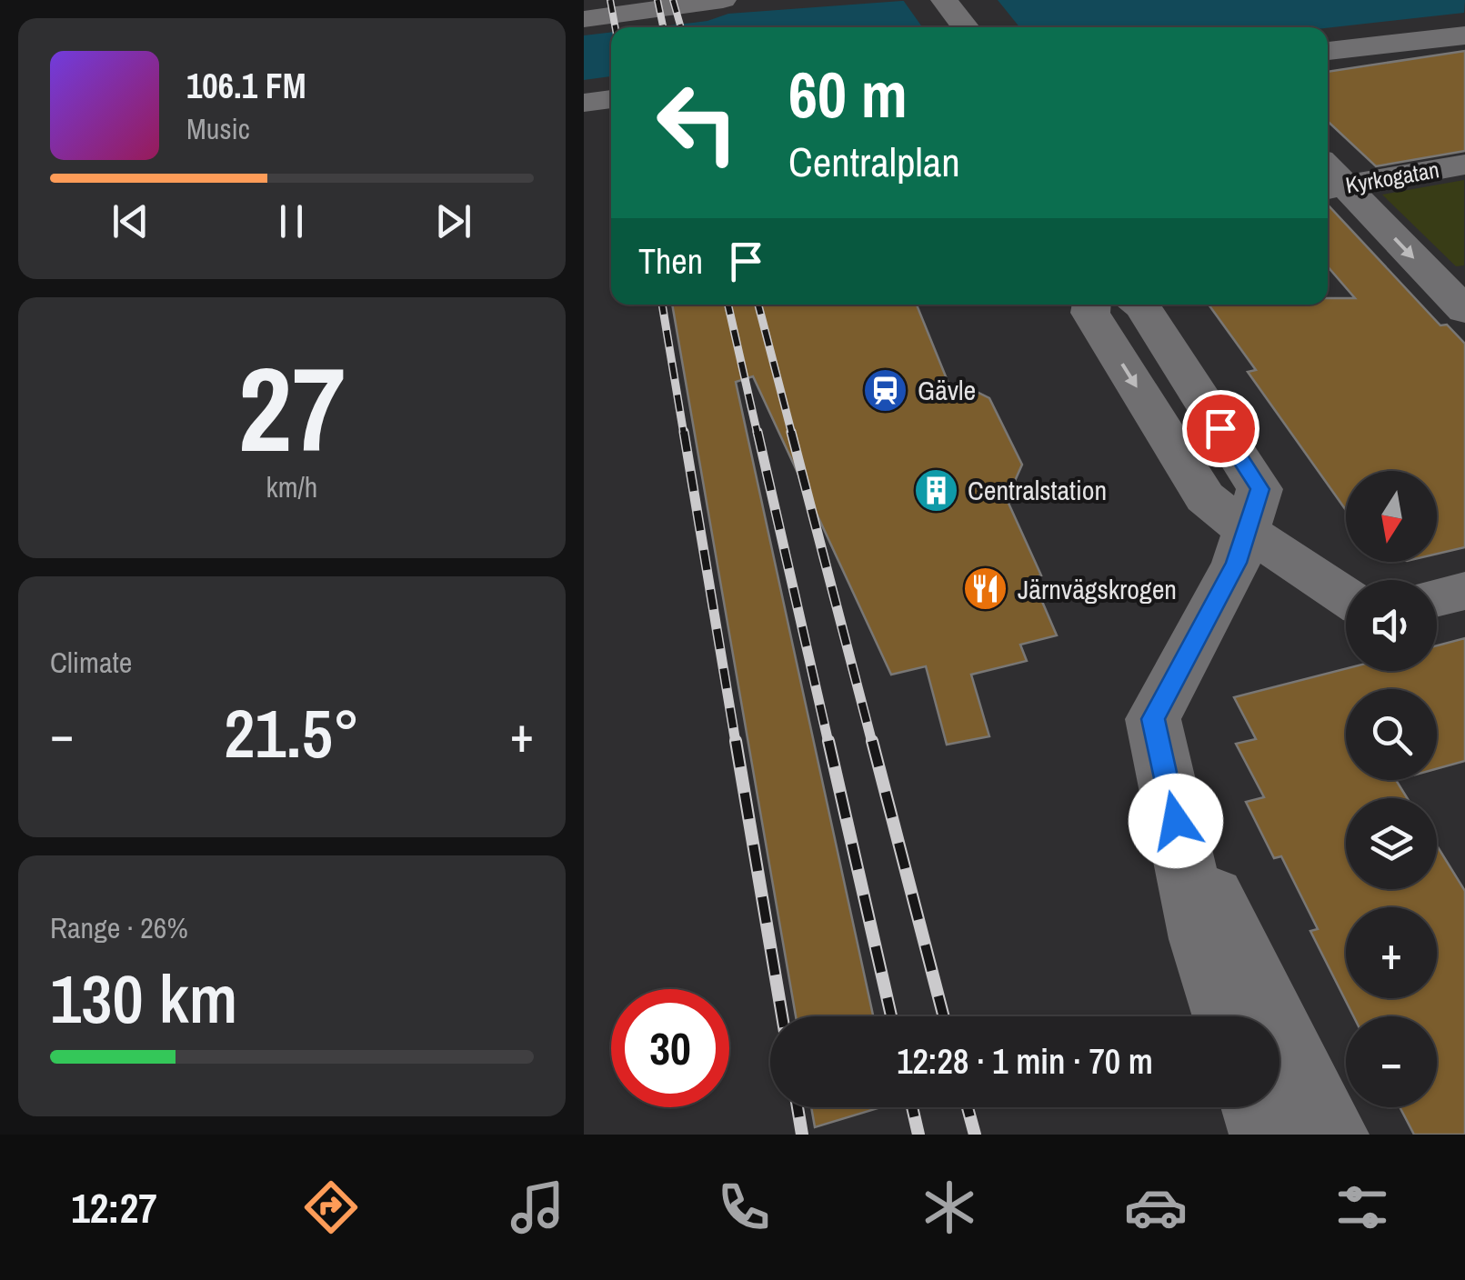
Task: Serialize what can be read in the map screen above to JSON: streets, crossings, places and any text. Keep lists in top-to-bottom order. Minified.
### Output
{"streets":{"street":["Kyrkogatan"]},"places":{"station":["Gävle"],"building":["Centralstation"],"restaurant":["Järnvägskrogen"]},"north":"bottom","page":{"turn":["60 m","Centralplan"],"song":["106.1 FM","Music"],"then":"Then","tile":[["27","km/h"],"Climate",["Range · 26%","130 km"]],"map_buttons":["+","−"],"heat":["−","21.5°","+"],"limit":"30","trip":"12:28 · 1 min · 70 m","tabs":"12:27"}}
